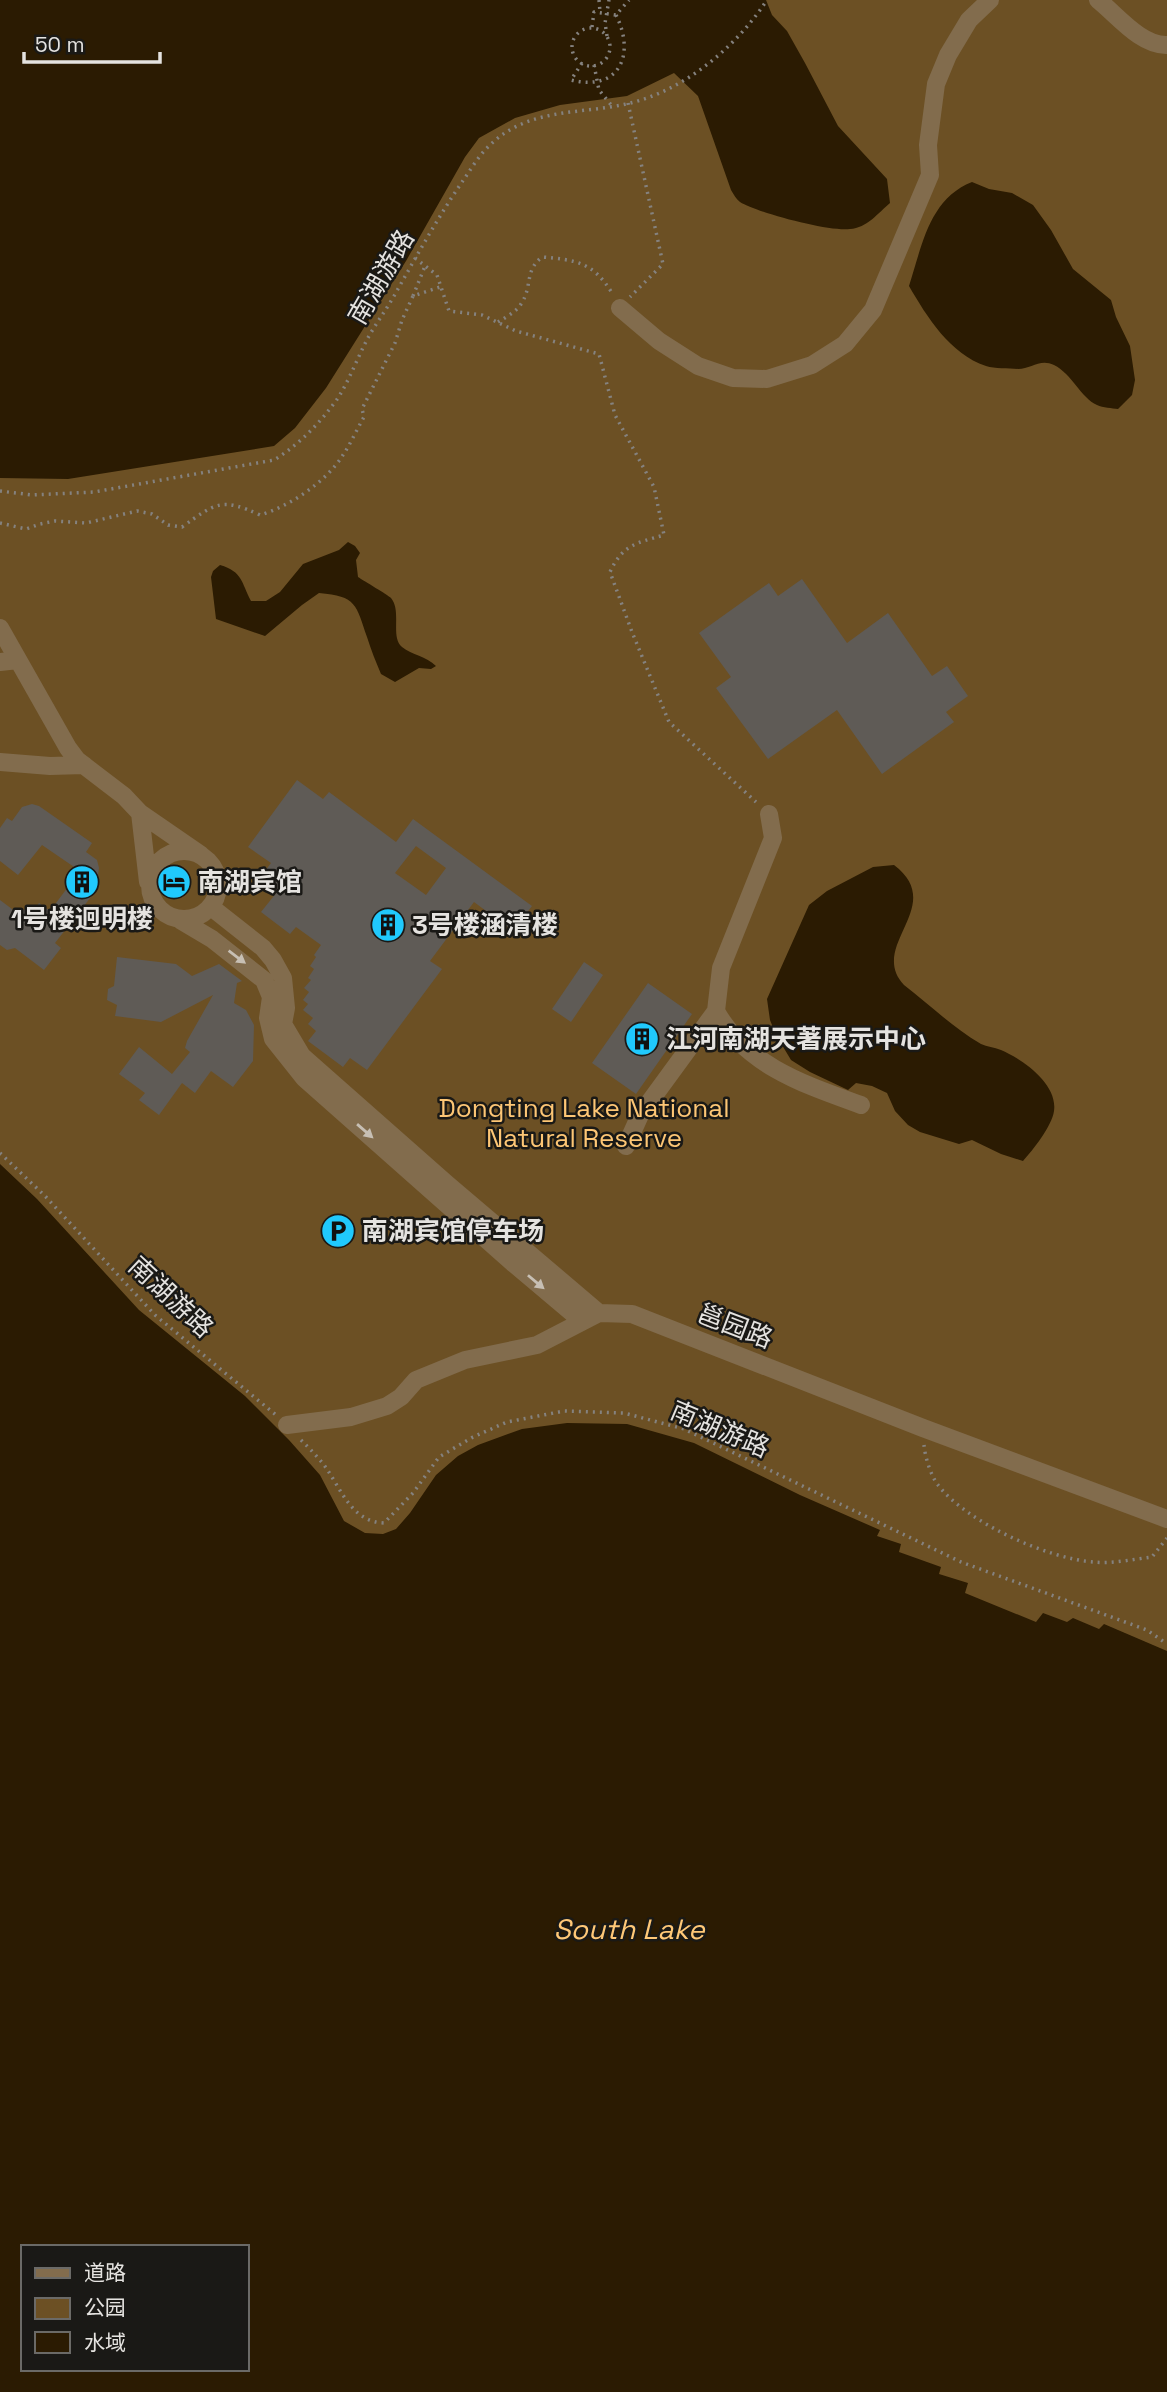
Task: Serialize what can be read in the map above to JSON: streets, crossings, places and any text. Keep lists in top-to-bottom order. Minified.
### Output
{"streets":{"street":["邕园路"],"path":["南湖游路"]},"water":["South Lake"],"parks":["Dongting Lake National Natural Reserve"],"places":{"building":["1号楼迥明楼","3号楼涵清楼","江河南湖天著展示中心"],"hotel":["南湖宾馆"],"parking":["南湖宾馆停车场"]},"legend":["道路","公园","水域"],"scale_bar":"50 m"}
